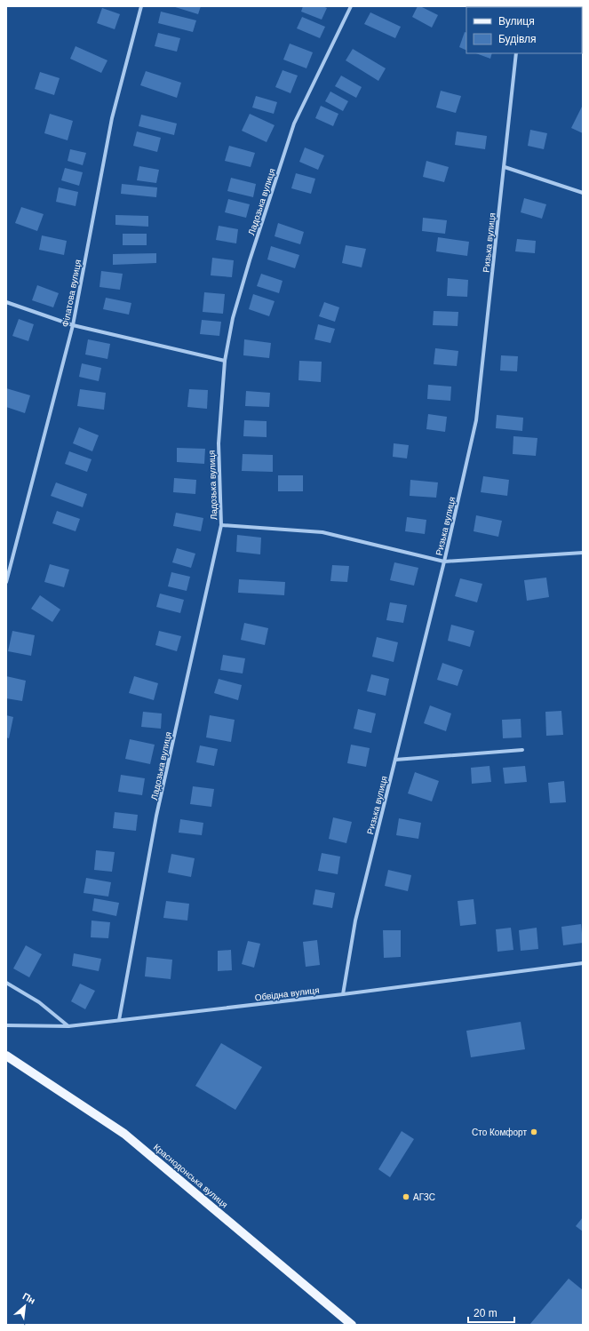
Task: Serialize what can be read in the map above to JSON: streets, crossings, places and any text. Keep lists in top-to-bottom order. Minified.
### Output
{"streets":{"main road":["Краснодонська вулиця"],"street":["Ладозька вулиця","Ризька вулиця","Філатова вулиця","Обвідна вулиця"]},"crossings":[["Ладозька вулиця","Обвідна вулиця"],["Ризька вулиця","Обвідна вулиця"]],"places":["Сто Комфорт","АГЗС"],"legend":["Вулиця","Будівля"],"scale_bar":"20 m","north":"top right"}
